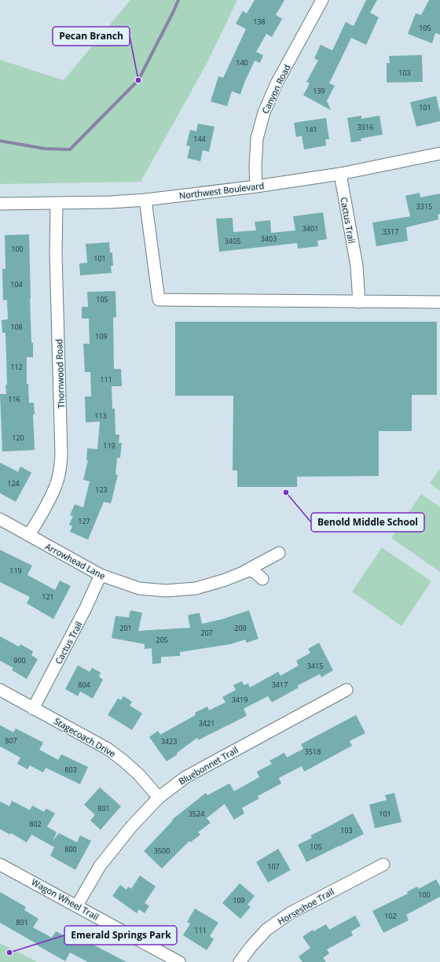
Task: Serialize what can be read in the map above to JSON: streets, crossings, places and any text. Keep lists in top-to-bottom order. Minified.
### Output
{"streets":{"street":["Canyon Road","Northwest Boulevard","Cactus Trail","Thornwood Road","Arrowhead Lane","Stagecoach Drive","Bluebonnet Trail","Wagon Wheel Trail","Horseshoe Trail"]},"crossings":[["Canyon Road","Northwest Boulevard"],["Northwest Boulevard","Cactus Trail"],["Northwest Boulevard","Thornwood Road"],["Cactus Trail","Arrowhead Lane"],["Cactus Trail","Stagecoach Drive"],["Thornwood Road","Arrowhead Lane"],["Stagecoach Drive","Bluebonnet Trail"],["Bluebonnet Trail","Wagon Wheel Trail"]],"places":["Pecan Branch","Benold Middle School","Emerald Springs Park"],"house_numbers":["138","105","140","103","139","101","3316","141","144","3315","3401","3317","3403","3405","100","101","104","105","108","109","112","111","116","113","120","119","124","123","127","119","121","201","209","207","205","900","3415","804","3417","3419","3421","807","3423","3518","803","801","3524","101","802","103","105","800","3500","107","100","109","102","801","111"]}
